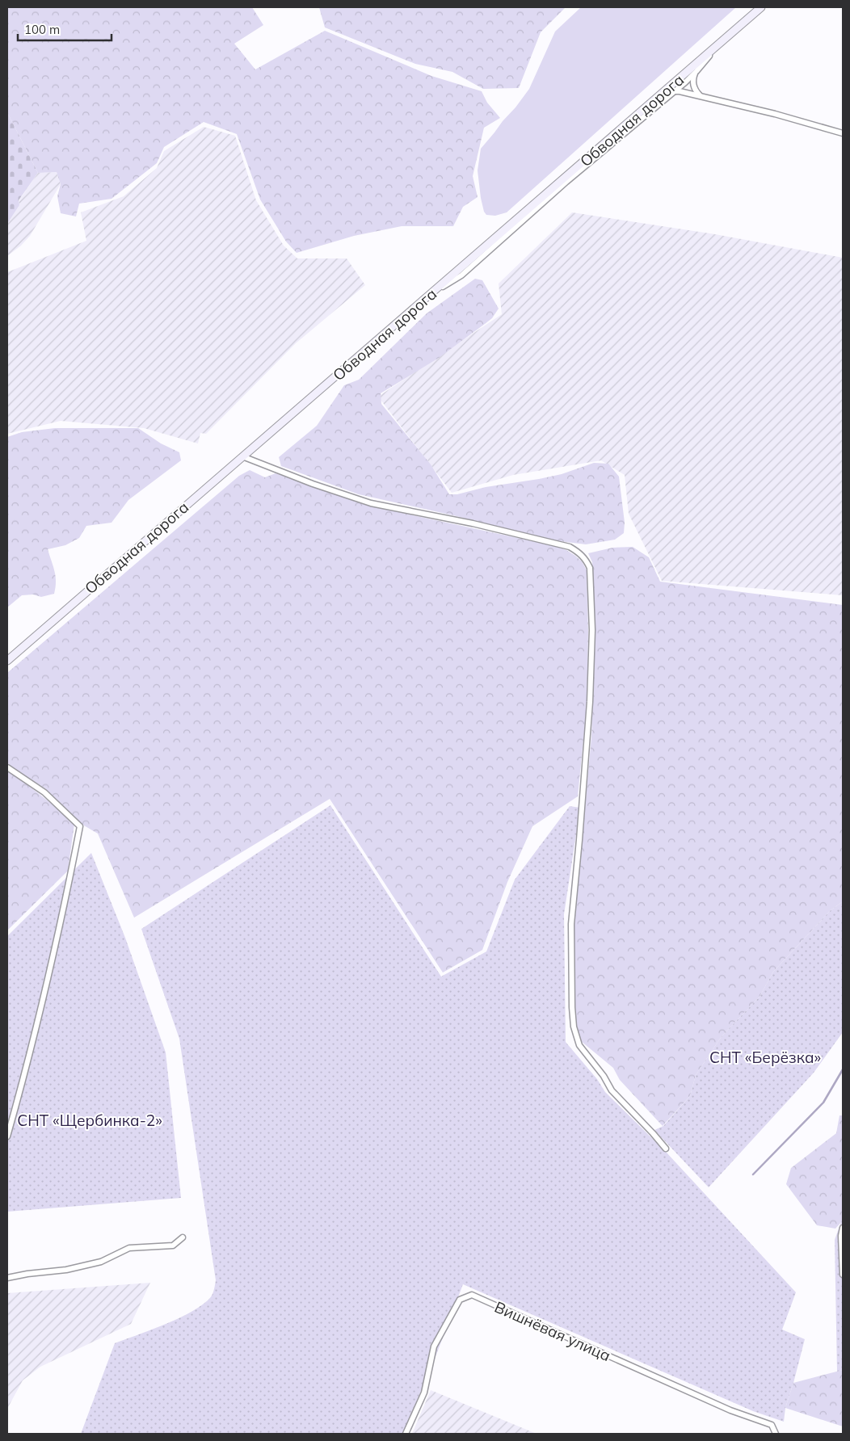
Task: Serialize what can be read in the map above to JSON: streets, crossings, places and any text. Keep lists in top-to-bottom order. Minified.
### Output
{"streets":{"main road":["Обводная дорога"],"street":["Вишнёвая улица"]},"parks":["СНТ «Берёзка»","СНТ «Щербинка-2»"],"scale_bar":"100 m"}
